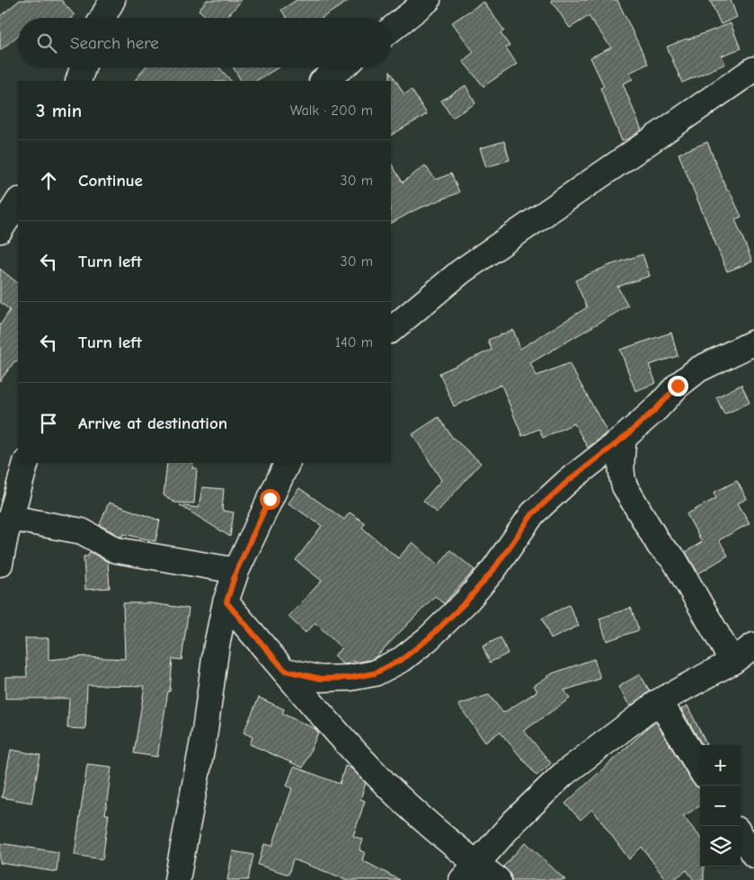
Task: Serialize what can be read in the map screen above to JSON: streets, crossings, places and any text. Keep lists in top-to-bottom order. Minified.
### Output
{"page":{"search":"Search here","heading":["3 min","Walk · 200 m"],"list":[["Continue","30 m"],["Turn left","30 m"],["Turn left","140 m"],"Arrive at destination"],"map_buttons":["+","−"]}}
